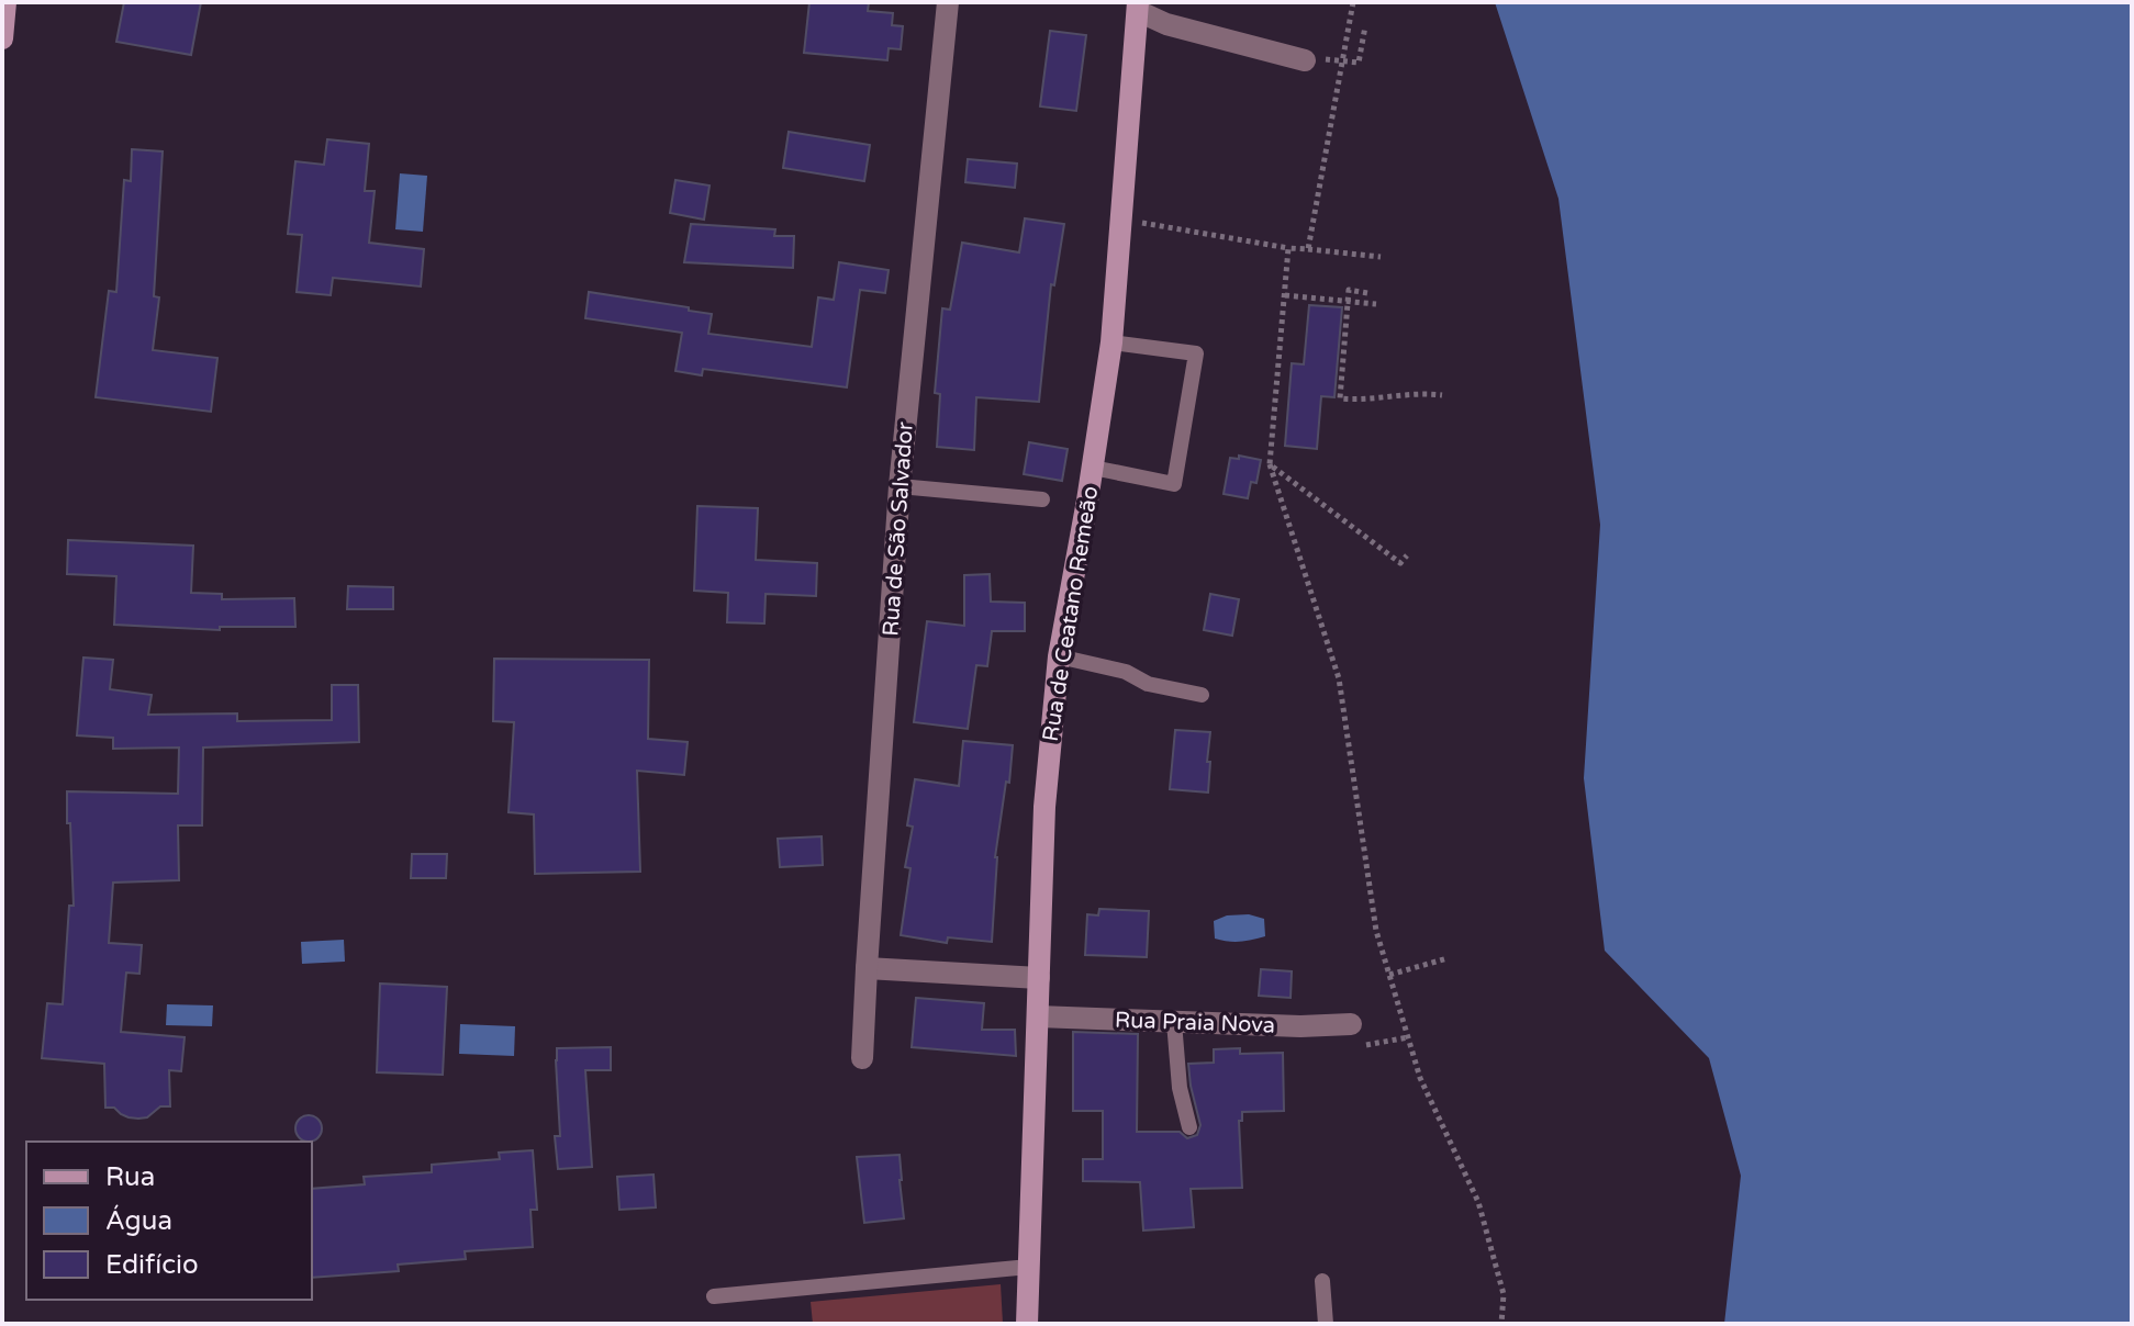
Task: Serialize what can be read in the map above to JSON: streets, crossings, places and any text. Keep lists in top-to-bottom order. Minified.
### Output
{"streets":{"main road":["Rua de Ceatano Remeão"],"street":["Rua de São Salvador","Rua Praia Nova"]},"crossings":[["Rua de Ceatano Remeão","Rua Praia Nova"]],"legend":["Rua","Água","Edifício"]}
